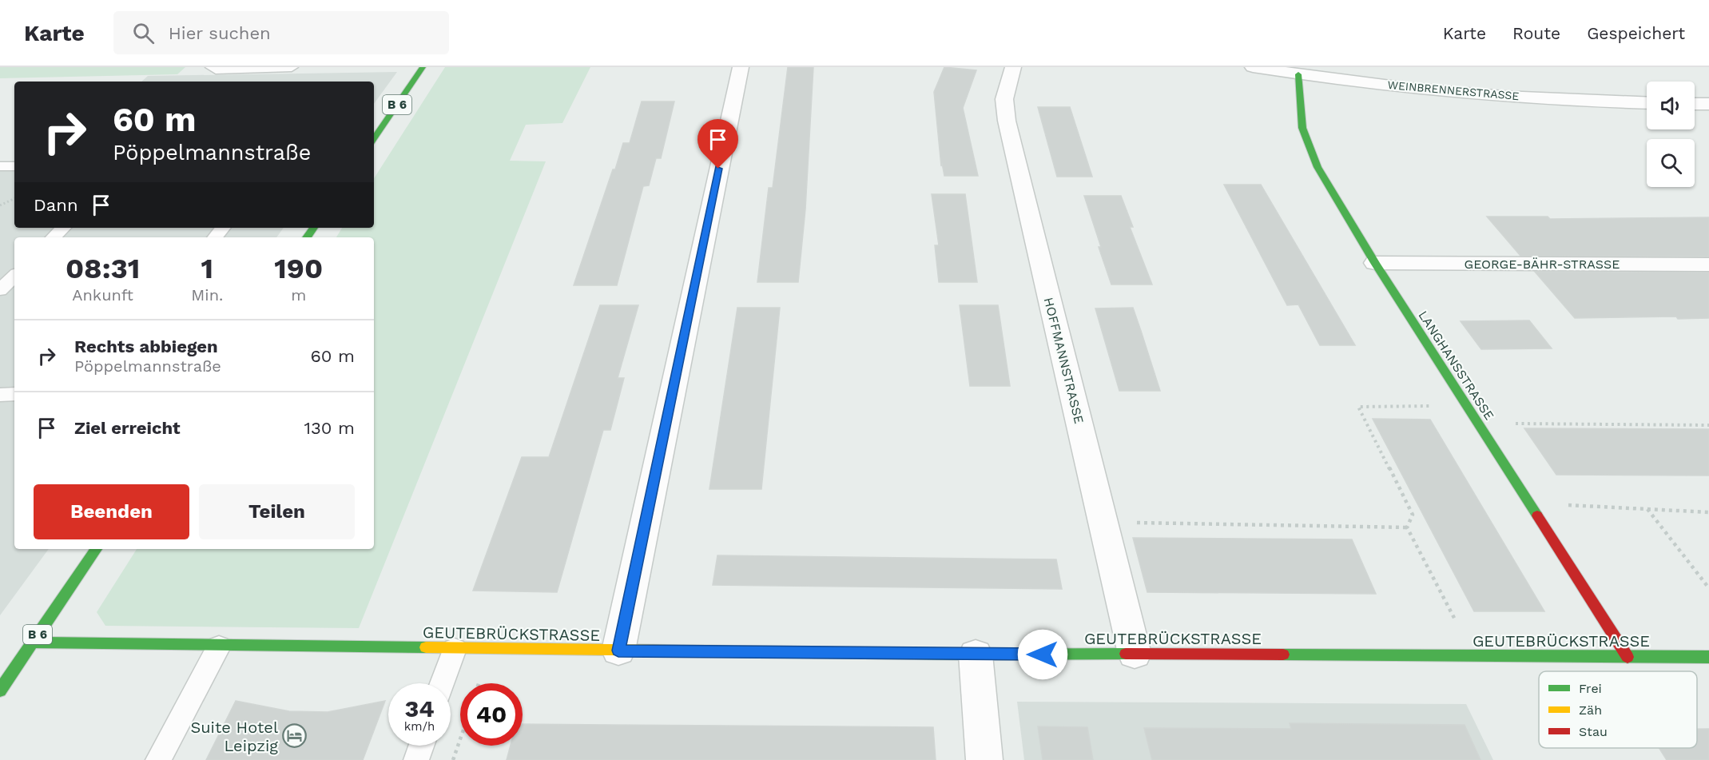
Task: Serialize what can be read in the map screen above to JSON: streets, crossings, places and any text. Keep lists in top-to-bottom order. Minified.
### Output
{"streets":{"street":["WEINBRENNERSTRASSE","B 6","GEORGE-BÄHR-STRASSE","HOFFMANNSTRASSE","LANGHANSSTRASSE","GEUTEBRÜCKSTRASSE"]},"crossings":[["WEINBRENNERSTRASSE","LANGHANSSTRASSE"],["B 6","GEUTEBRÜCKSTRASSE"],["GEORGE-BÄHR-STRASSE","LANGHANSSTRASSE"],["HOFFMANNSTRASSE","GEUTEBRÜCKSTRASSE"],["LANGHANSSTRASSE","GEUTEBRÜCKSTRASSE"]],"places":{"hotel":["Suite Hotel Leipzig"]},"legend":["Frei","Zäh","Stau"],"page":{"header":"Karte","search":"Hier suchen","nav":["Karte","Route","Gespeichert"],"turn":["60 m","Pöppelmannstraße"],"then":"Dann","eta":["08:31","Ankunft","1","Min.","190","m"],"list":[{"name":"Rechts abbiegen","note":"Pöppelmannstraße","value":"60 m"},{"name":"Ziel erreicht","value":"130 m"}],"buttons":["Beenden","Teilen"],"speed":"34 km/h","limit":"40"}}
